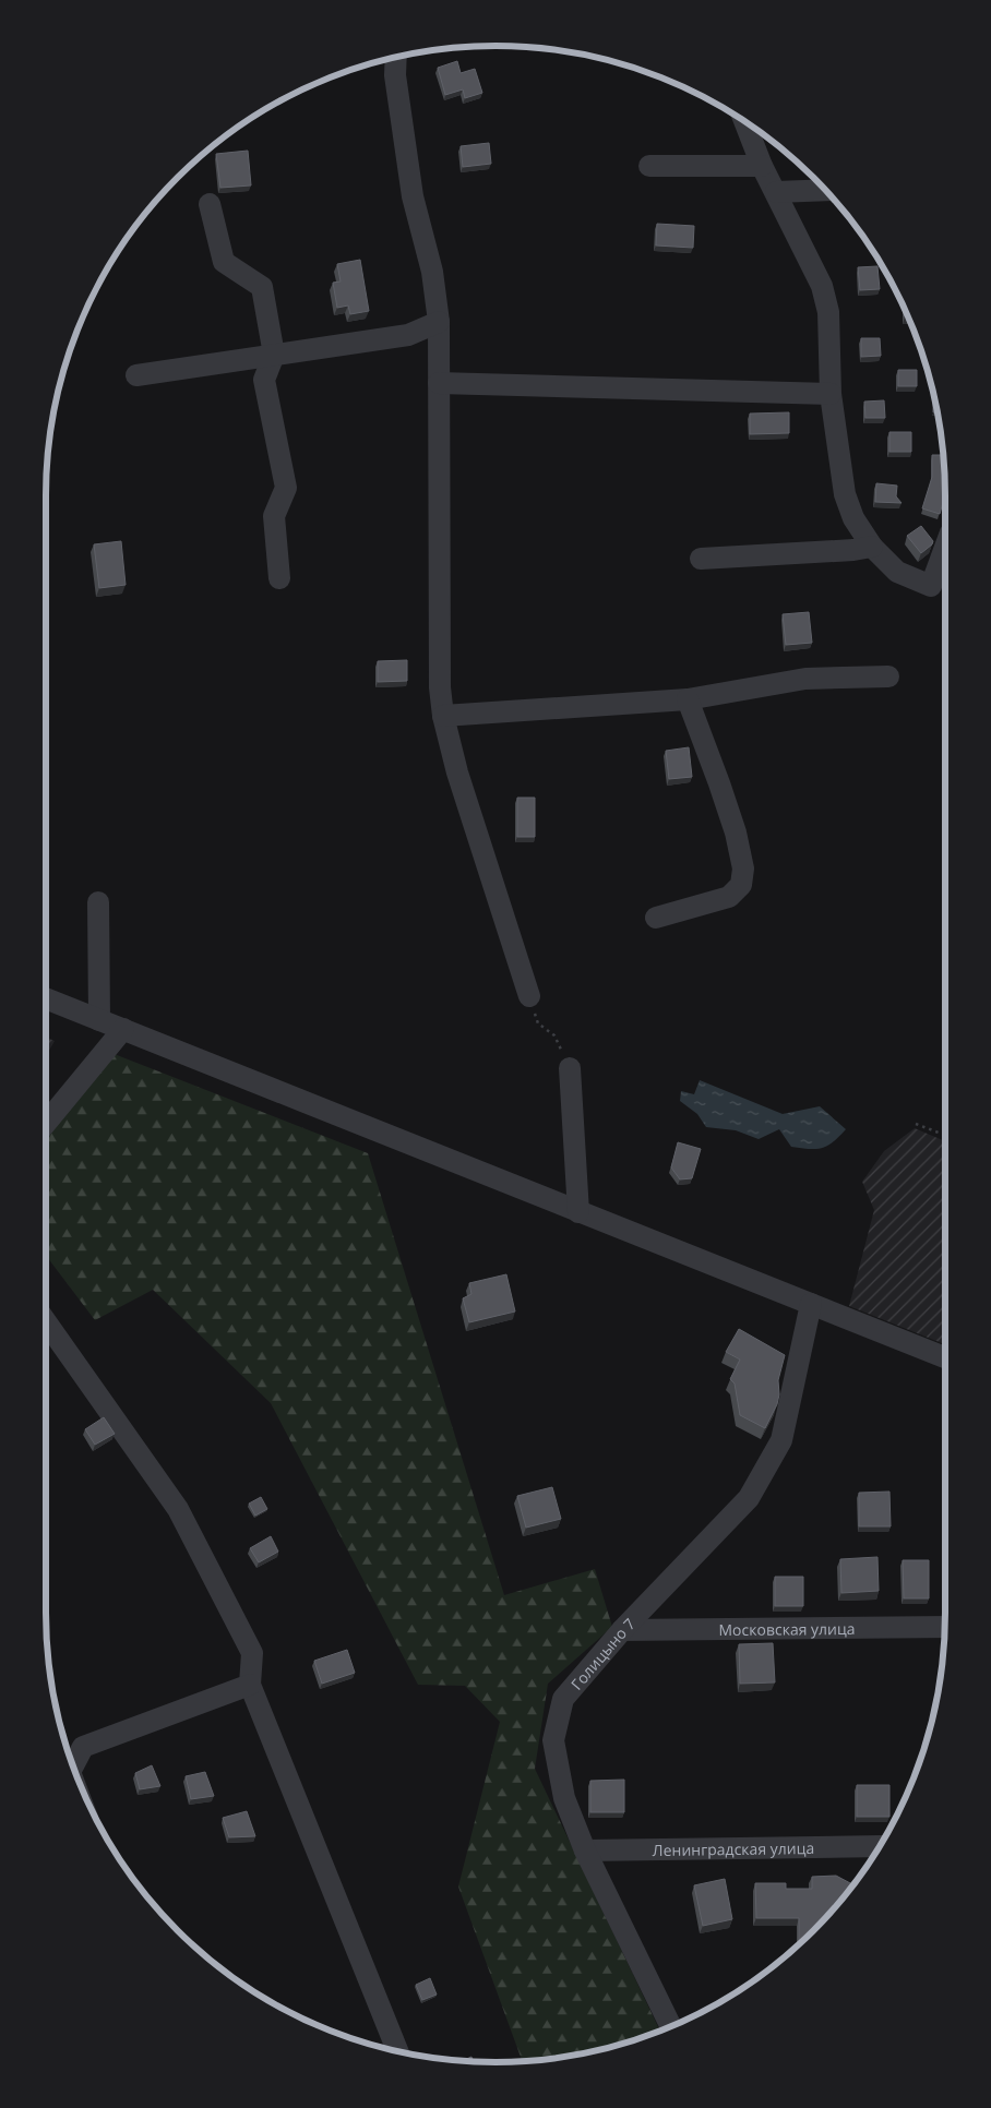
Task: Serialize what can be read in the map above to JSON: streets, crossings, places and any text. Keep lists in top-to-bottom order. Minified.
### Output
{"streets":{"street":["Московская улица","Голицыно 7","Ленинградская улица"]},"crossings":[["Московская улица","Голицыно 7"],["Голицыно 7","Ленинградская улица"]]}
